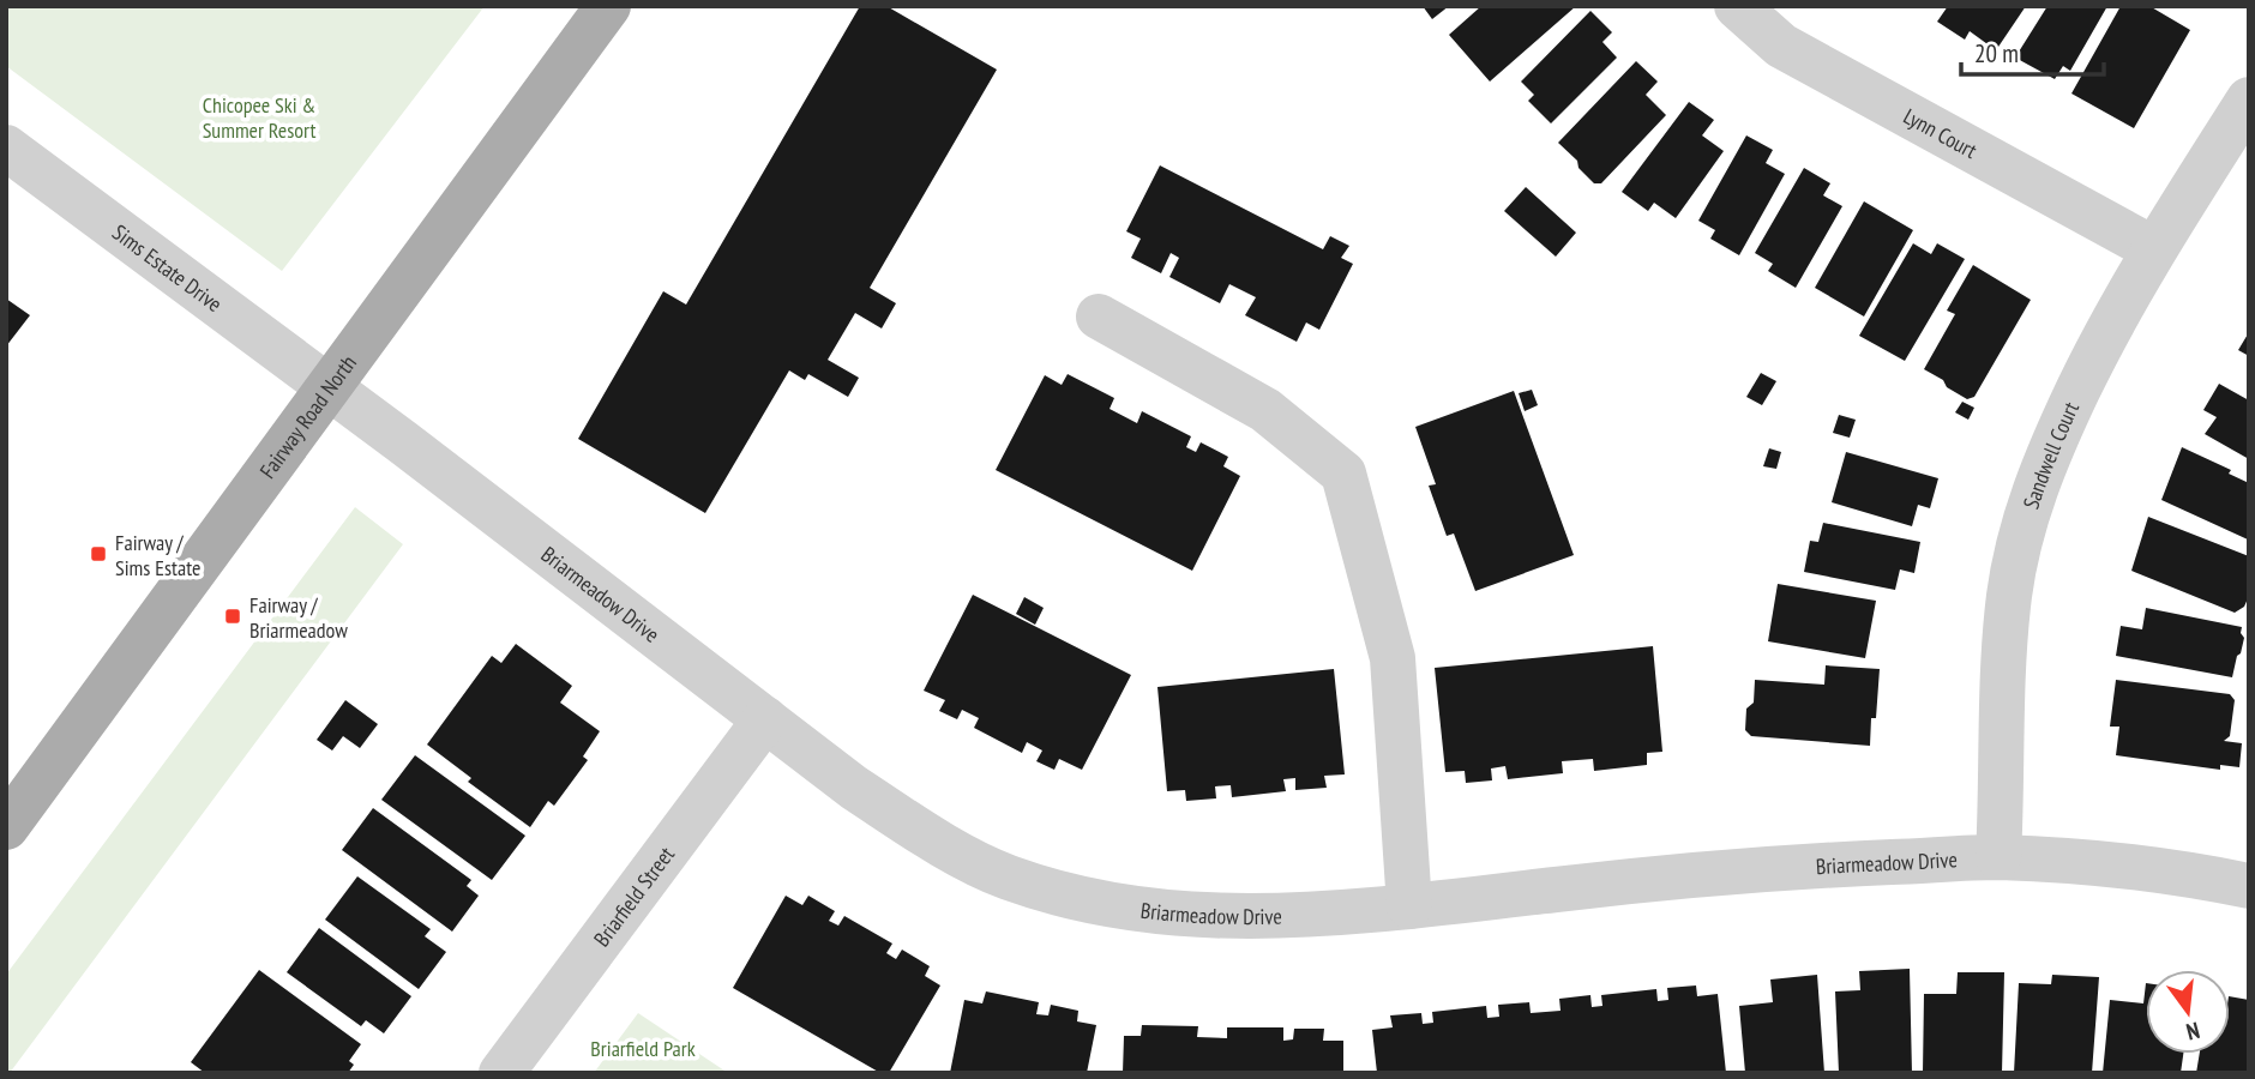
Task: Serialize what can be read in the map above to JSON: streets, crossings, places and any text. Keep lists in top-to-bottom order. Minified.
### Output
{"streets":{"main road":["Fairway Road North"],"street":["Lynn Court","Sims Estate Drive","Sandwell Court","Briarmeadow Drive","Briarfield Street"]},"crossings":[["Lynn Court","Sandwell Court"],["Sims Estate Drive","Fairway Road North"],["Sims Estate Drive","Briarmeadow Drive"],["Fairway Road North","Briarmeadow Drive"],["Sandwell Court","Briarmeadow Drive"],["Briarmeadow Drive","Briarfield Street"]],"parks":["Chicopee Ski & Summer Resort","Briarfield Park"],"places":{"transit":["Fairway / Sims Estate","Fairway / Briarmeadow"]},"scale_bar":"20 m","north":"bottom"}
